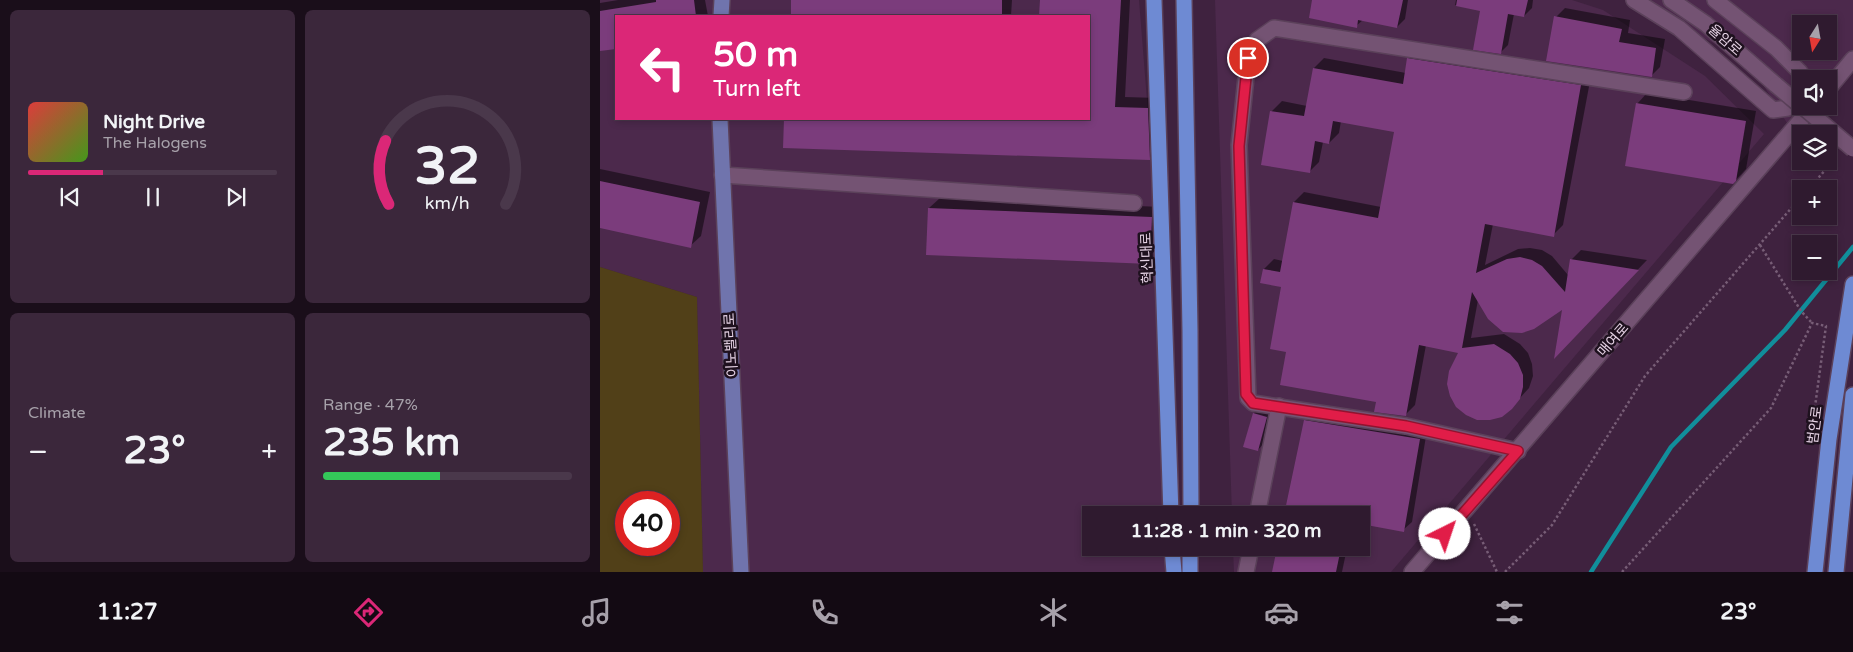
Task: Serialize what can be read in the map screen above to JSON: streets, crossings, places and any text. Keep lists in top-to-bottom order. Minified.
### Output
{"streets":{"highway":["혁신대로","범안로"],"main road":["이노밸리로"],"street":["율암로","매여로"]},"north":"bottom","page":{"map_buttons":["+","−"],"turn":["50 m","Turn left"],"song":["Night Drive","The Halogens"],"tile":["Climate",["Range · 47%","235 km"]],"heat":["−","23°","+"],"limit":"40","trip":"11:28 · 1 min · 320 m","tabs":["11:27","23°"],"gauge":["32","km/h"]}}
